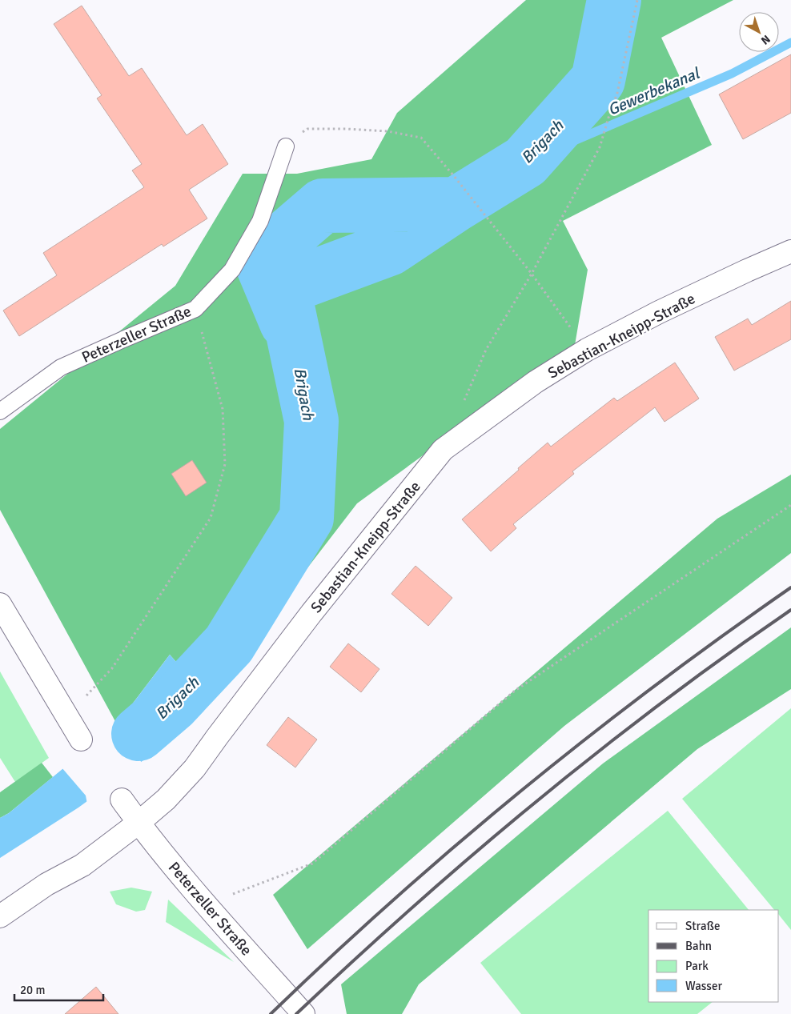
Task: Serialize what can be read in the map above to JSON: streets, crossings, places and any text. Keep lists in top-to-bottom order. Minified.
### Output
{"streets":{"street":["Peterzeller Straße","Sebastian-Kneipp-Straße"]},"crossings":[["Peterzeller Straße","Sebastian-Kneipp-Straße"]],"water":["Gewerbekanal","Brigach"],"legend":["Straße","Bahn","Park","Wasser"],"scale_bar":"20 m","north":"bottom right"}
